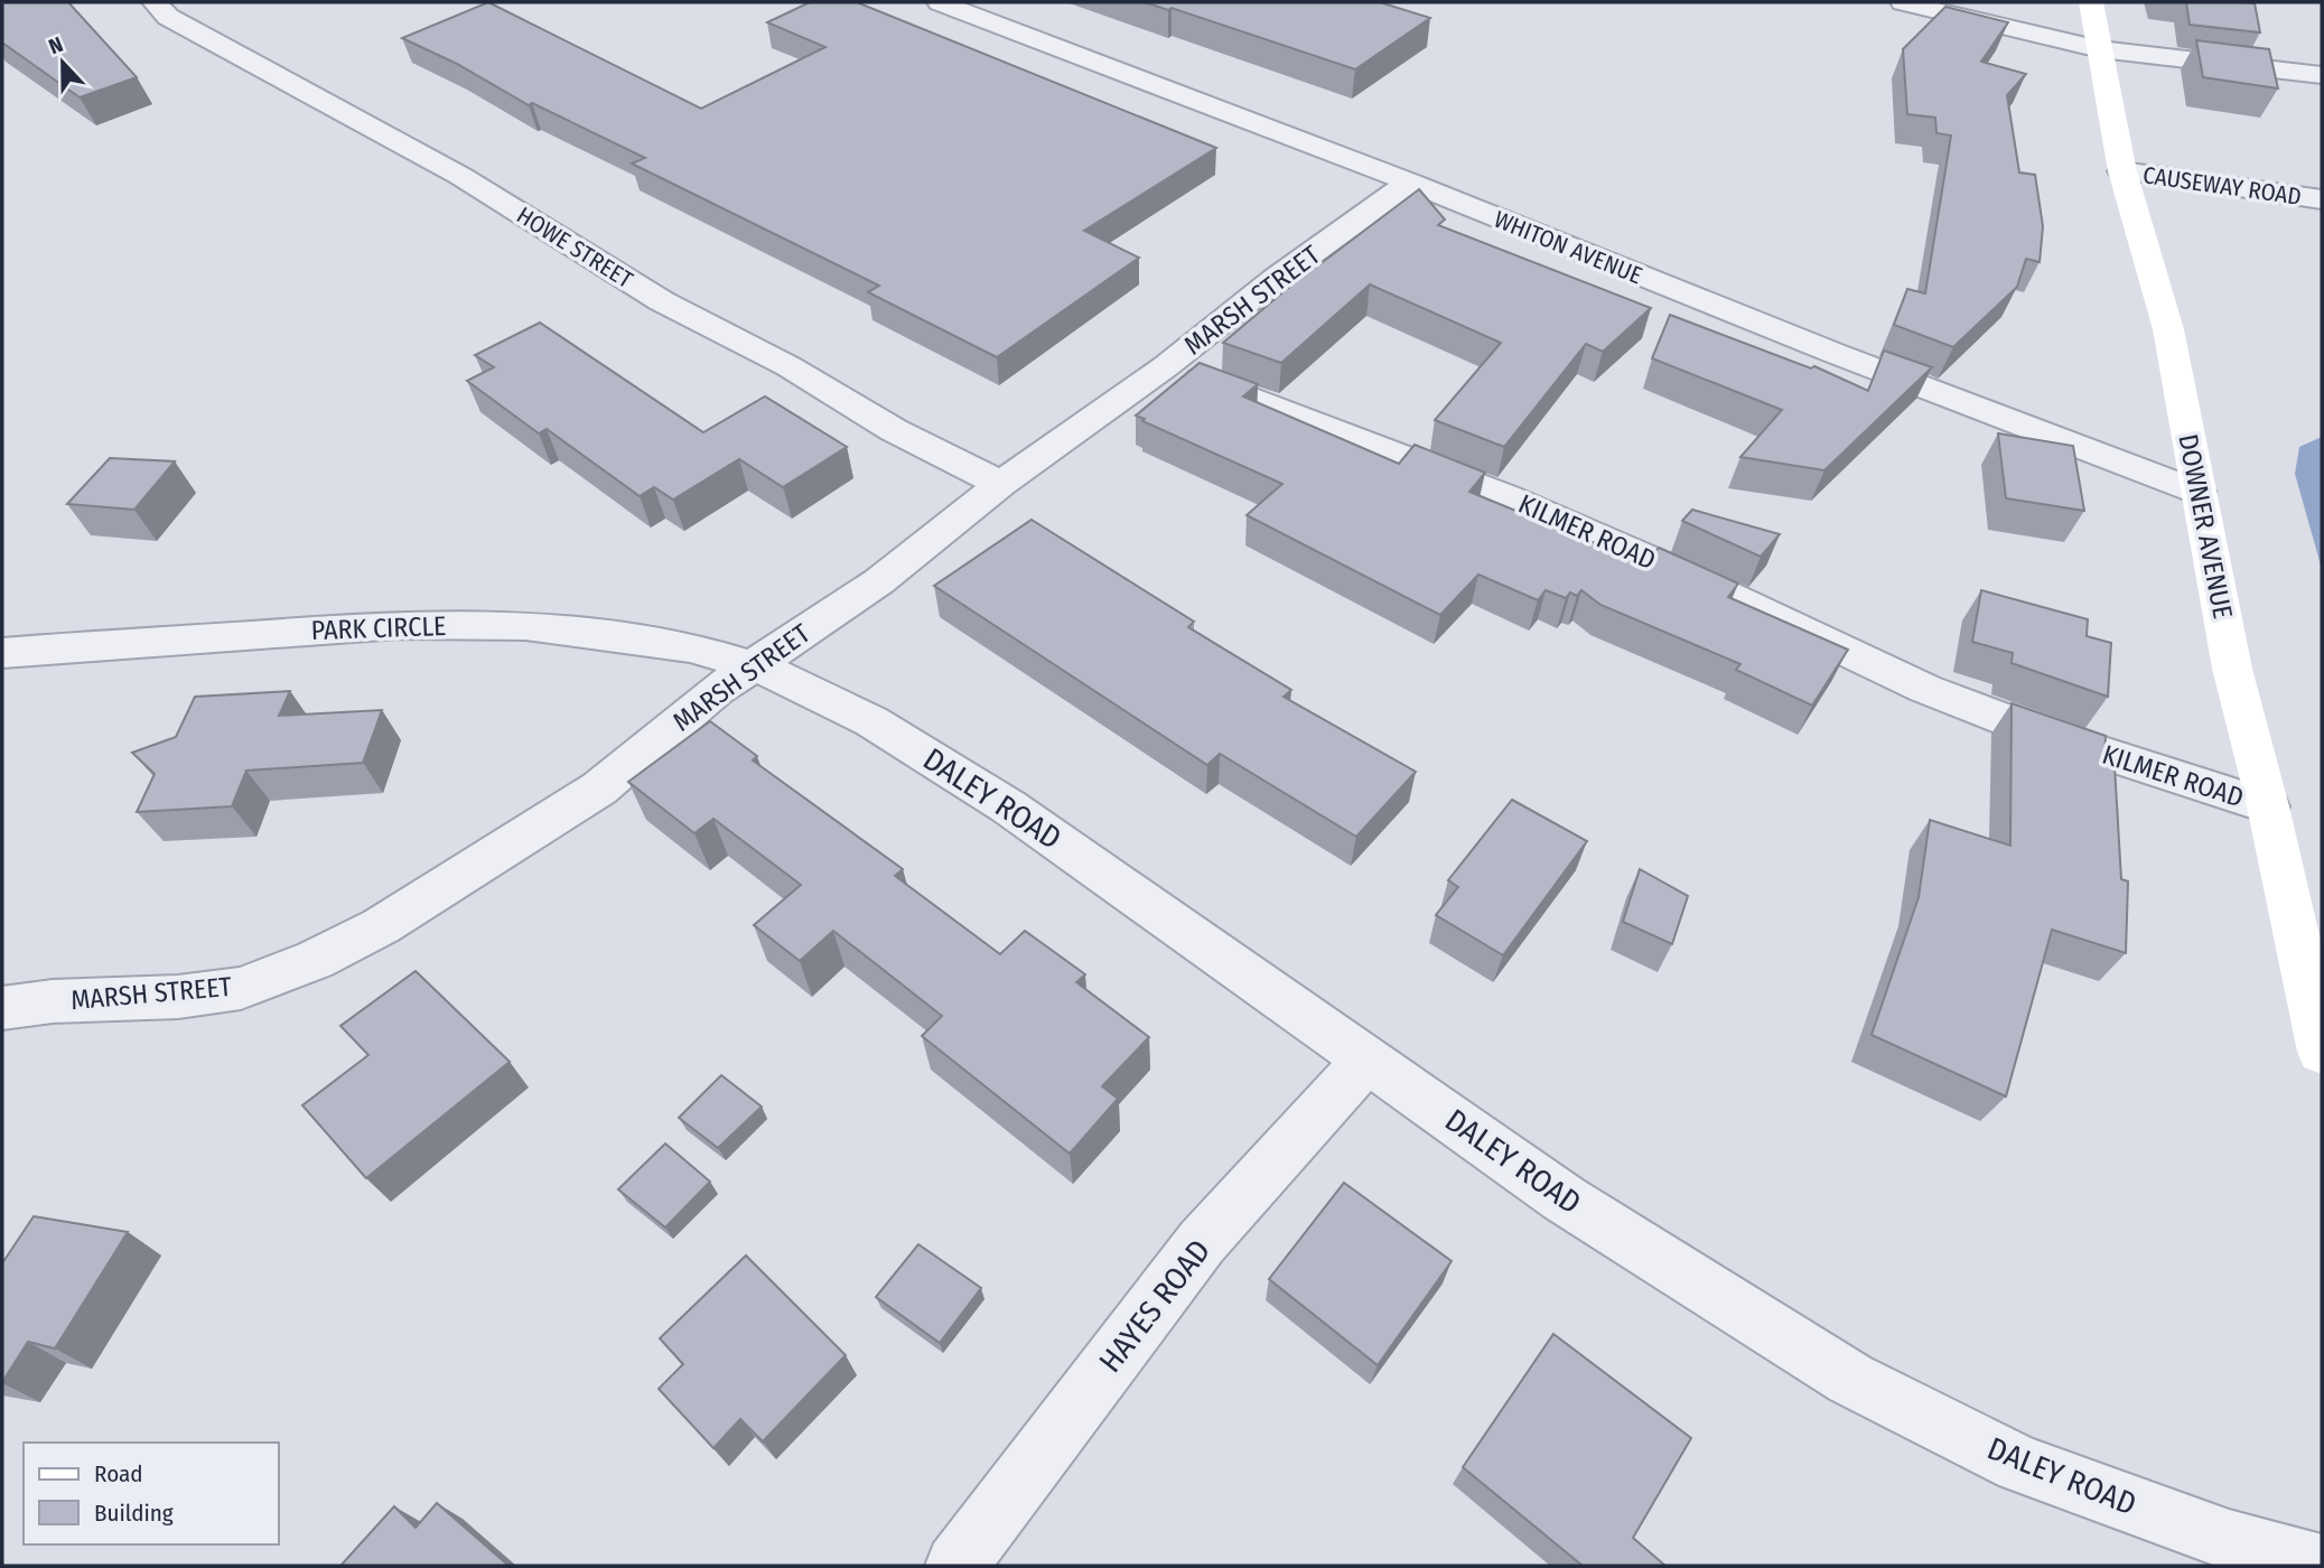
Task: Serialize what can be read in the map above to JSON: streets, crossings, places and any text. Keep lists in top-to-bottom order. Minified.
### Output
{"streets":{"street":["CAUSEWAY ROAD","HOWE STREET","WHITON AVENUE","MARSH STREET","DOWNER AVENUE","KILMER ROAD","PARK CIRCLE","DALEY ROAD","HAYES ROAD"]},"crossings":[["CAUSEWAY ROAD","DOWNER AVENUE"],["HOWE STREET","MARSH STREET"],["WHITON AVENUE","MARSH STREET"],["WHITON AVENUE","DOWNER AVENUE"],["MARSH STREET","KILMER ROAD"],["MARSH STREET","PARK CIRCLE"],["MARSH STREET","DALEY ROAD"],["DOWNER AVENUE","KILMER ROAD"],["PARK CIRCLE","DALEY ROAD"],["DALEY ROAD","HAYES ROAD"]],"legend":["Road","Building"],"north":"top"}
